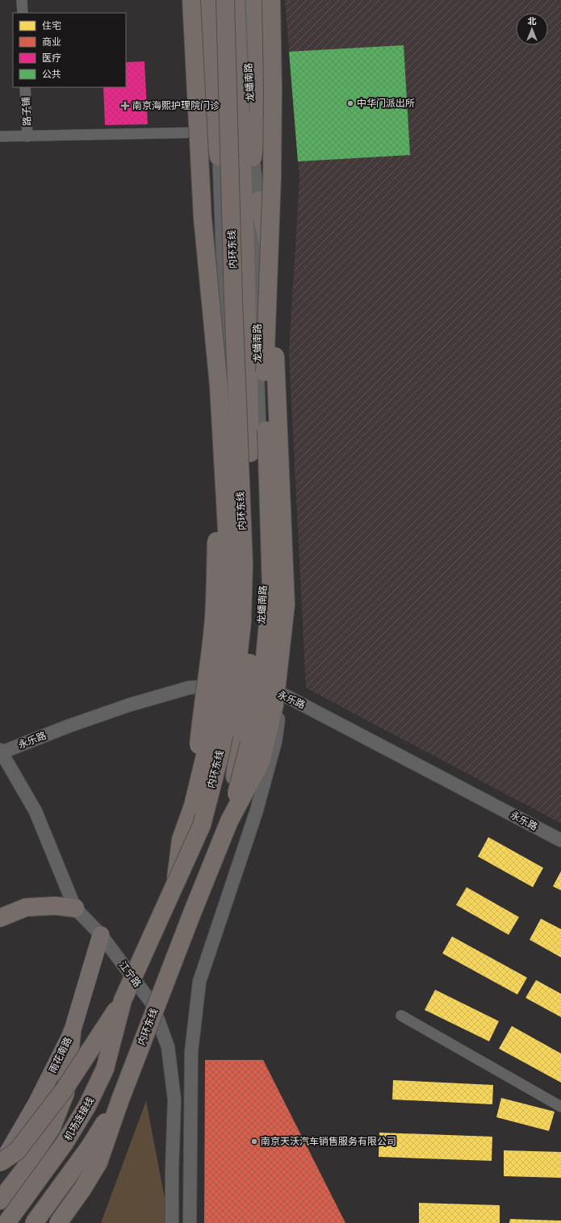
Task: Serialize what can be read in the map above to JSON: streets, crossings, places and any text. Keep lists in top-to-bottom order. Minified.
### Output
{"streets":{"highway":["内环东线","机场连接线"],"main road":["雨花南路"],"street":["龙蟠南路","路子铺","永乐路","江宁路"]},"crossings":[["龙蟠南路","永乐路"],["内环东线","机场连接线"],["永乐路","江宁路"],["江宁路","雨花南路"]],"places":{"other":["中华门派出所","南京天沃汽车销售服务有限公司"],"health":["南京海熙护理院门诊"]},"legend":["住宅","商业","医疗","公共"],"north":"top"}
